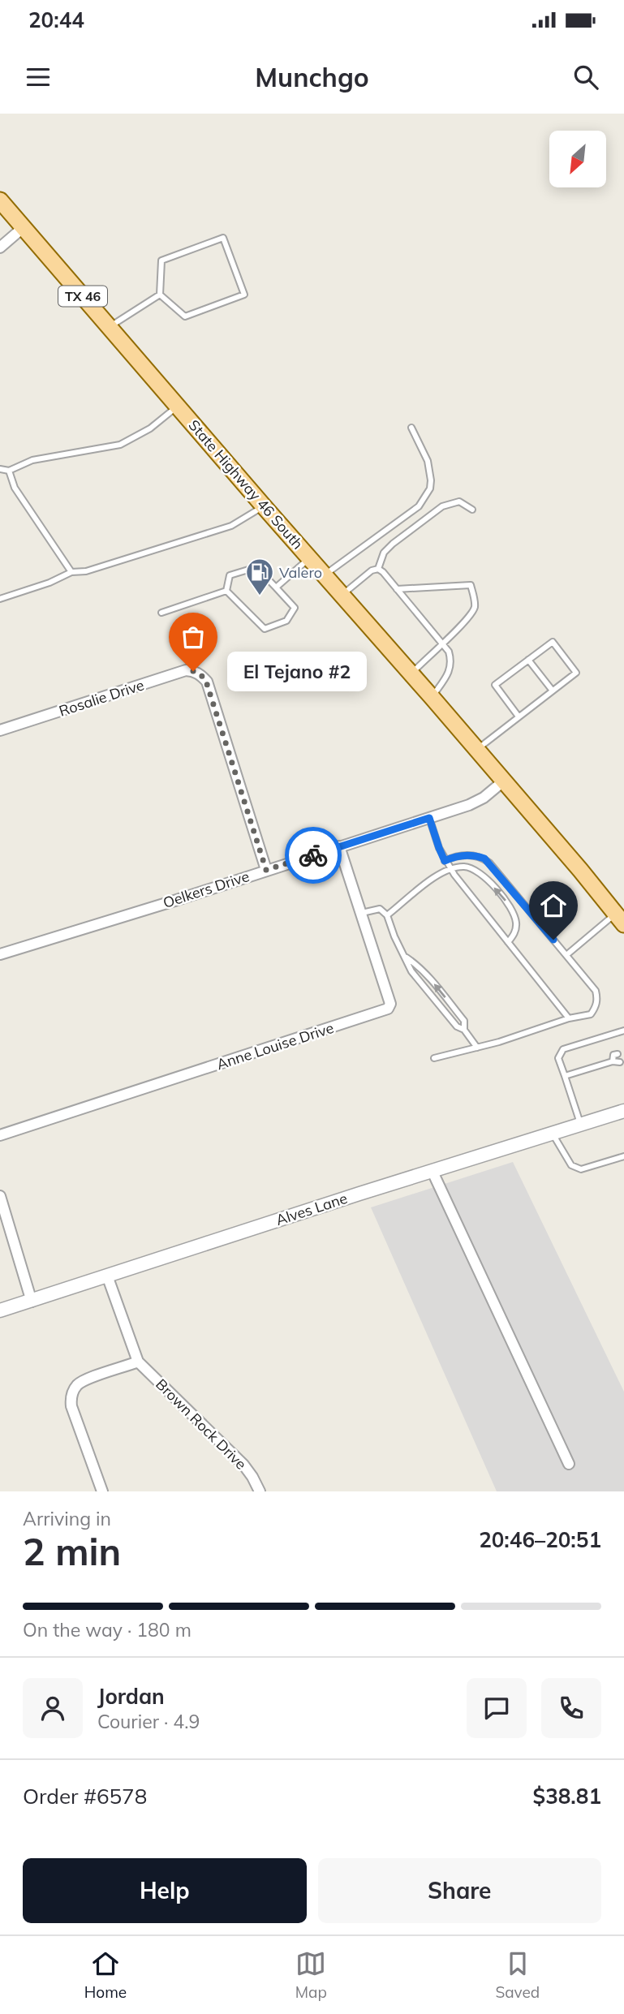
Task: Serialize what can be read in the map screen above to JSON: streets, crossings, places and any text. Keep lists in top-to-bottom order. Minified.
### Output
{"streets":{"main road":["TX 46","State Highway 46 South"],"street":["Rosalie Drive","Oelkers Drive","Anne Louise Drive","Alves Lane","Brown Rock Drive"]},"crossings":[["State Highway 46 South","Oelkers Drive"],["Rosalie Drive","Oelkers Drive"],["Oelkers Drive","Anne Louise Drive"],["Alves Lane","Brown Rock Drive"]],"places":{"fuel station":["Valero"],"other":["El Tejano #2"]},"north":"bottom left","page":{"status":"20:44","header":"Munchgo","bubble":"El Tejano #2","heading":["2 min","Arriving in","20:46–20:51"],"panel":["Jordan","Courier · 4.9","Order #6578","$38.81"],"bar":"On the way · 180 m","buttons":["Help","Share"],"tabs":["Home","Map","Saved"]}}
